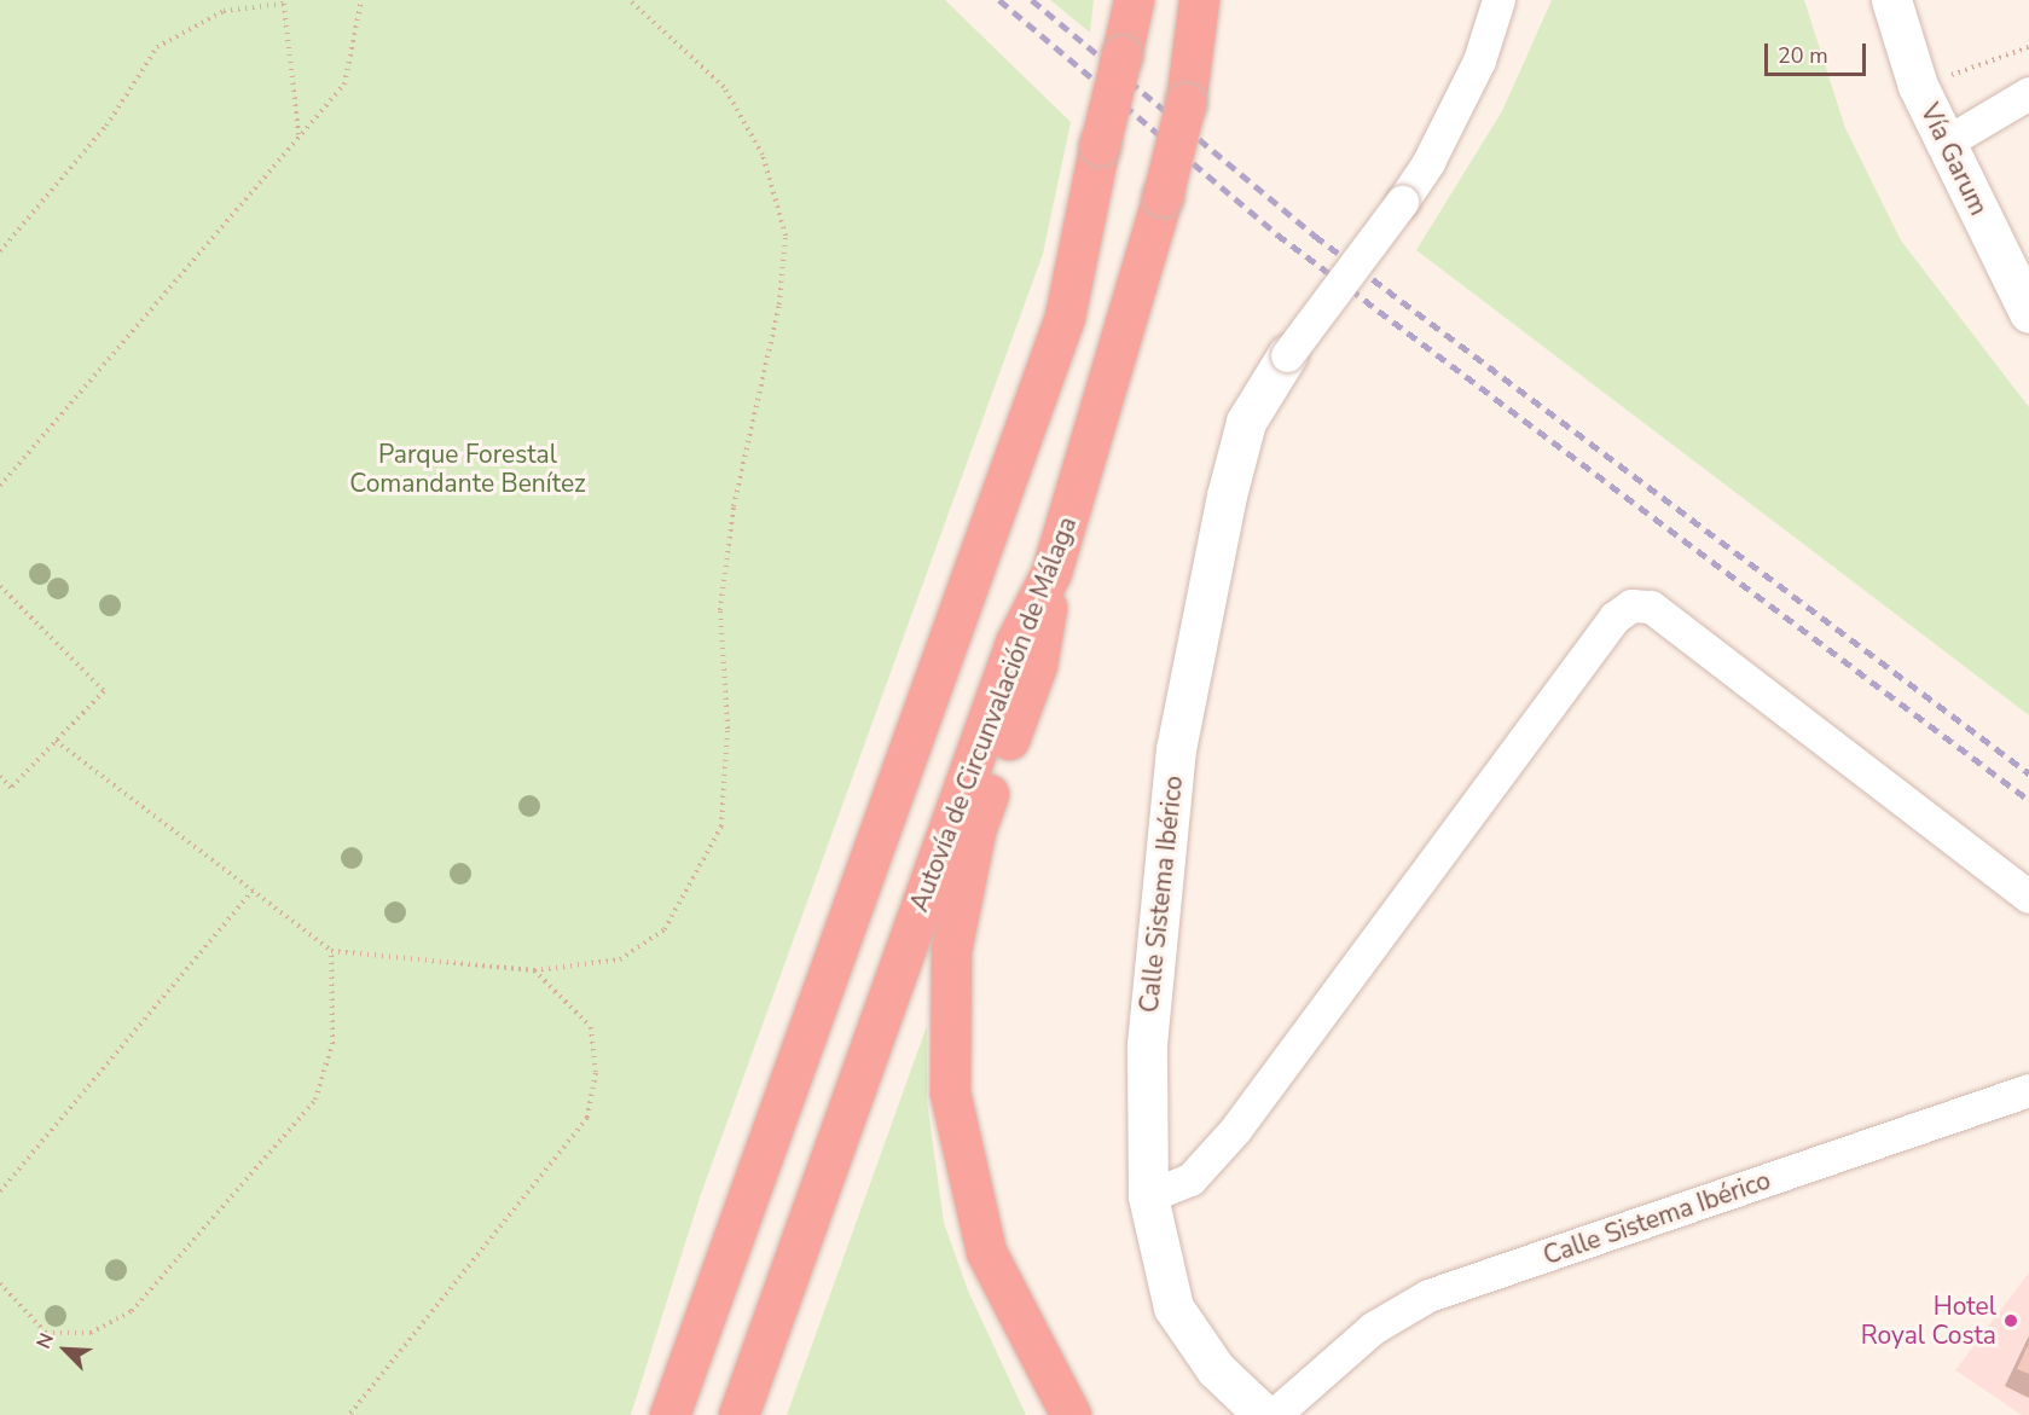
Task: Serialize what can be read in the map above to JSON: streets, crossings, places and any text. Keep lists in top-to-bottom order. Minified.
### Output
{"streets":{"highway":["Autovía de Circunvalación de Málaga"],"street":["Vía Garum","Calle Sistema Ibérico"]},"parks":["Parque Forestal Comandante Benítez"],"places":["Hotel Royal Costa"],"scale_bar":"20 m","north":"top left"}
